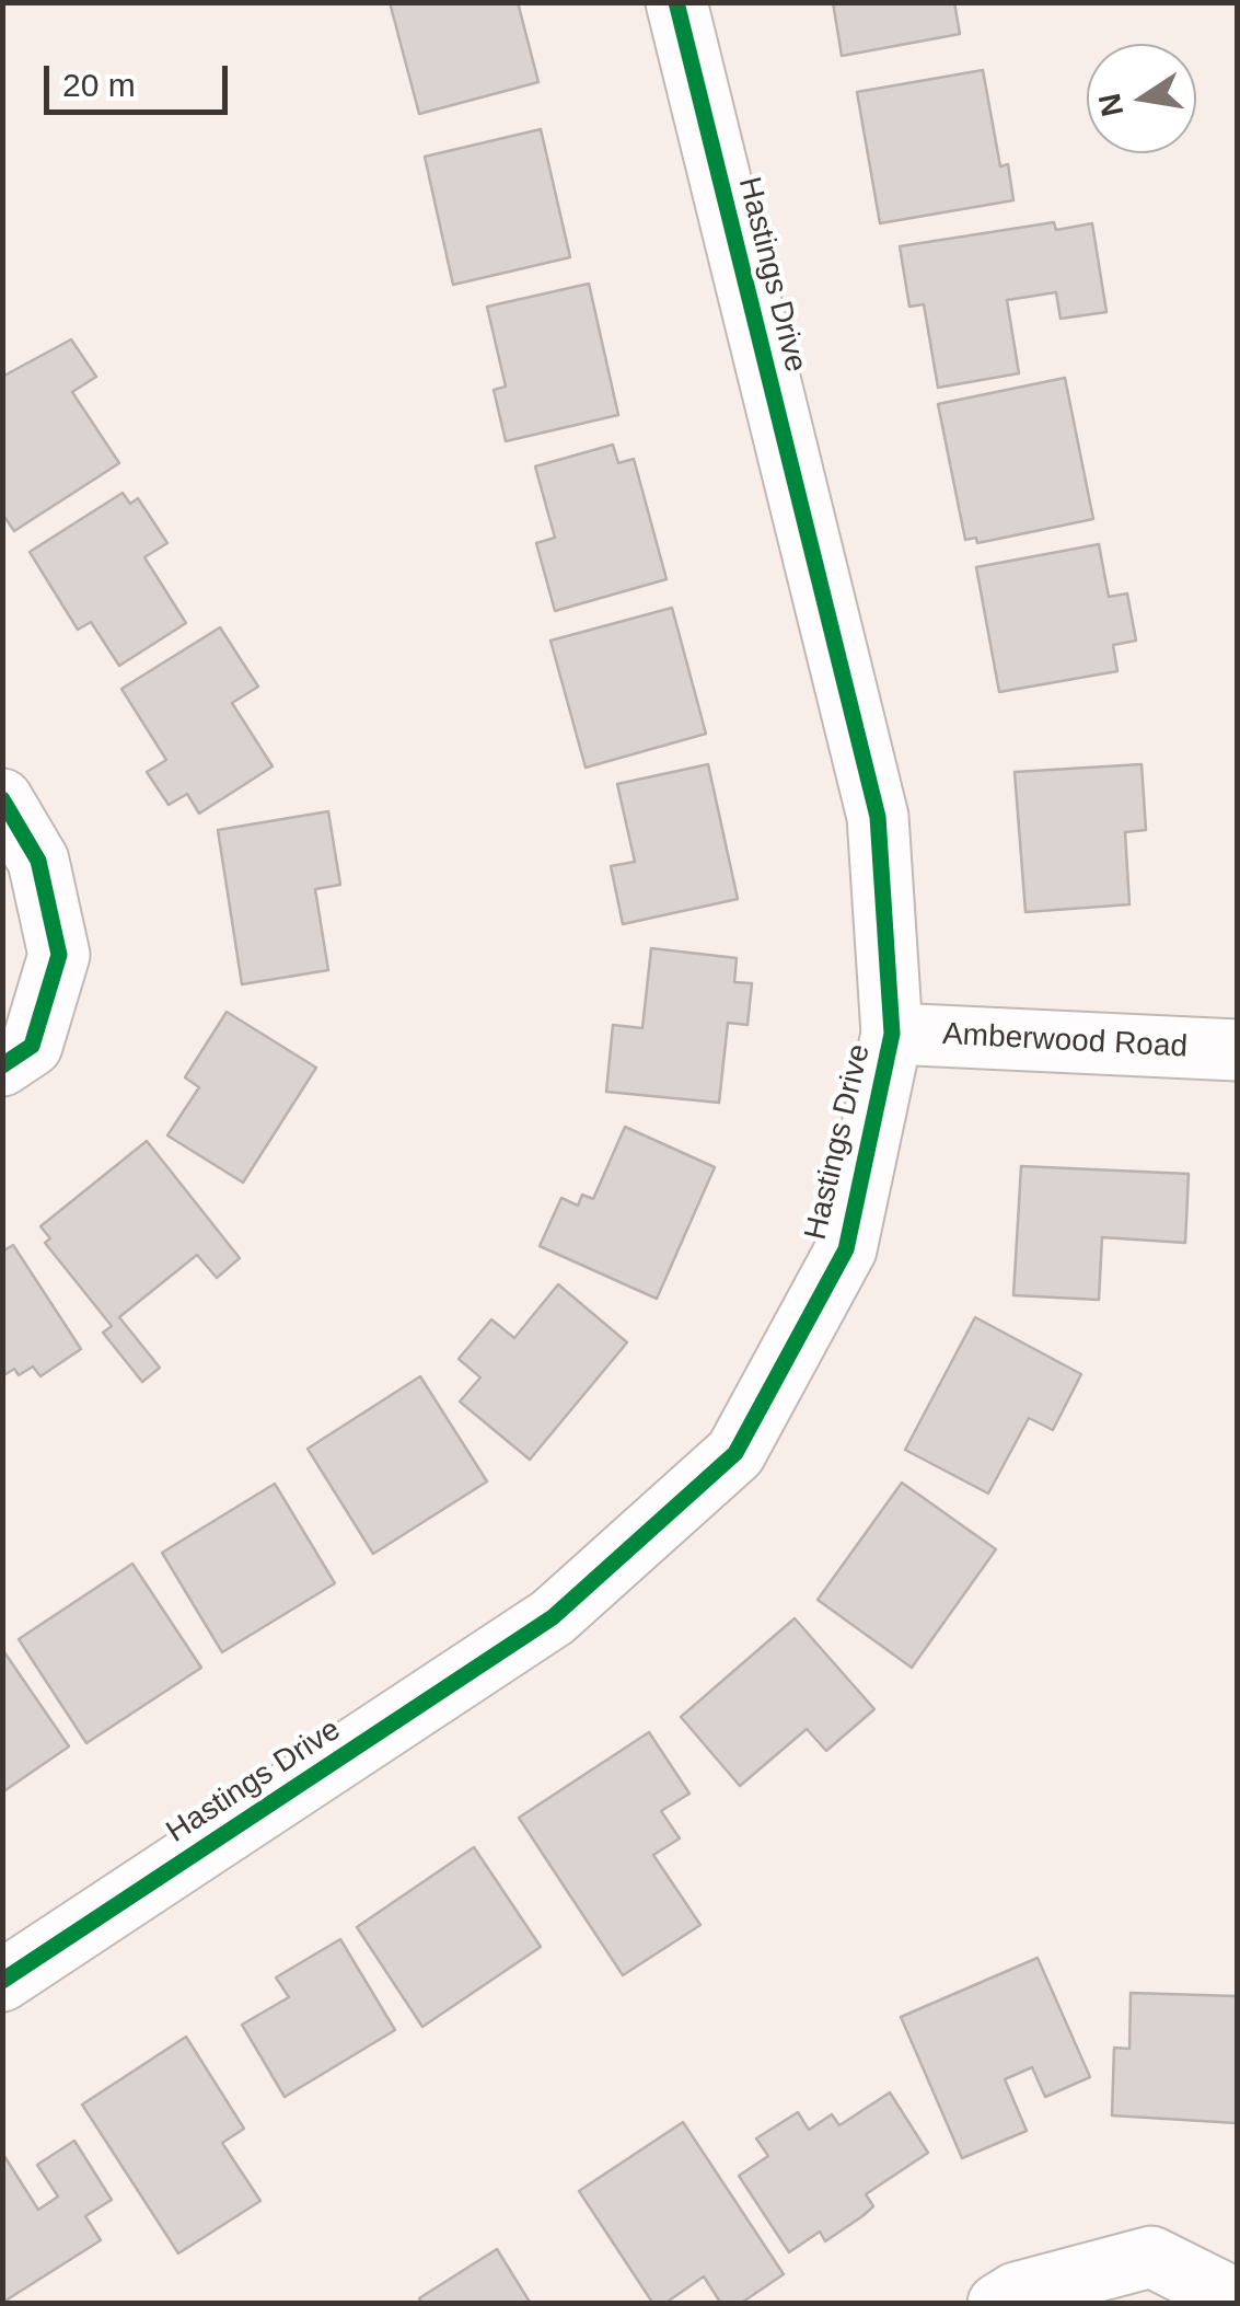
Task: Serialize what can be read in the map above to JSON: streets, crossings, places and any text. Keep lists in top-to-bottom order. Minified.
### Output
{"streets":{"street":["Hastings Drive","Amberwood Road"]},"crossings":[["Hastings Drive","Amberwood Road"]],"scale_bar":"20 m","north":"left"}
